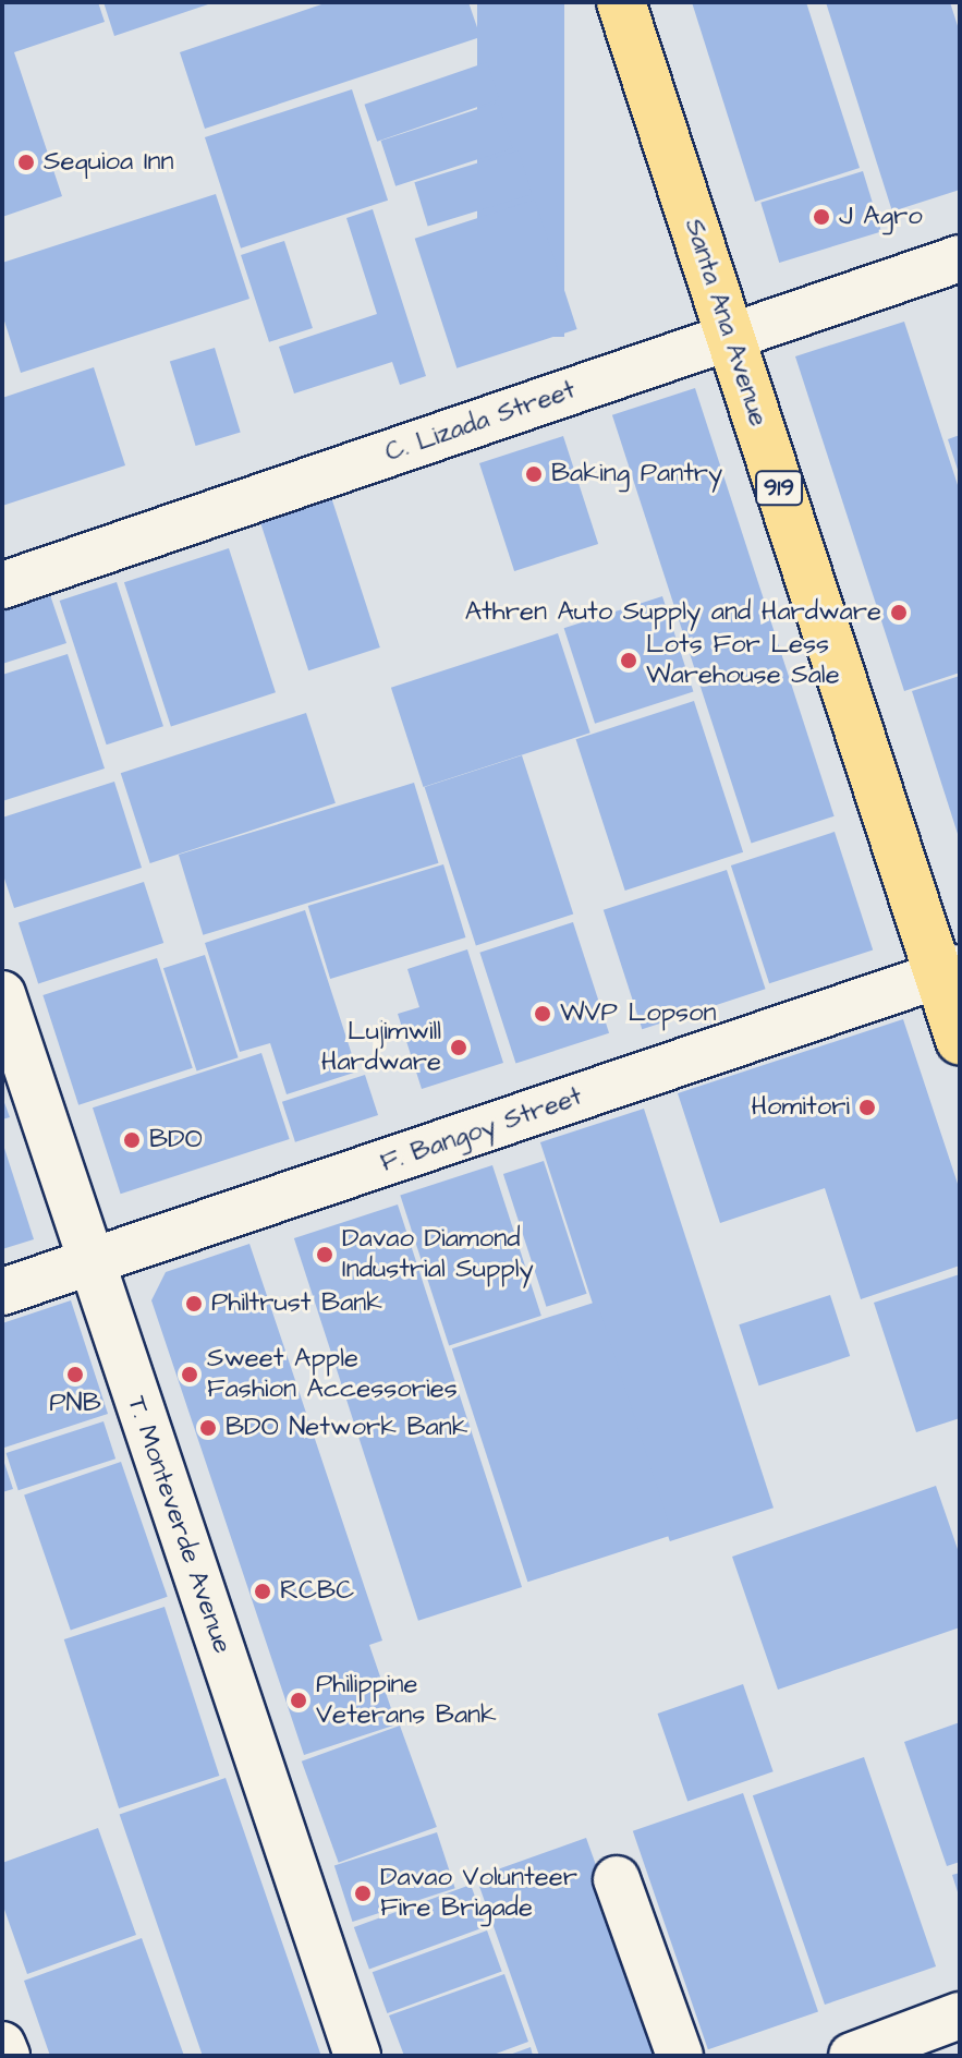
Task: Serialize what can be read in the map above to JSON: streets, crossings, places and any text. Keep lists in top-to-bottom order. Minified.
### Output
{"streets":{"main road":["Santa Ana Avenue","919"],"street":["C. Lizada Street","F. Bangoy Street","T. Monteverde Avenue"]},"crossings":[["Santa Ana Avenue","C. Lizada Street"],["Santa Ana Avenue","F. Bangoy Street"],["F. Bangoy Street","T. Monteverde Avenue"]],"places":["Sequioa Inn","J Agro","Baking Pantry","Athren Auto Supply and Hardware","Lots For Less Warehouse Sale","WVP Lopson","Lujimwill Hardware","Homitori","BDO","Davao Diamond Industrial Supply","Philtrust Bank","PNB","Sweet Apple Fashion Accessories","BDO Network Bank","RCBC","Philippine Veterans Bank","Davao Volunteer Fire Brigade"]}
